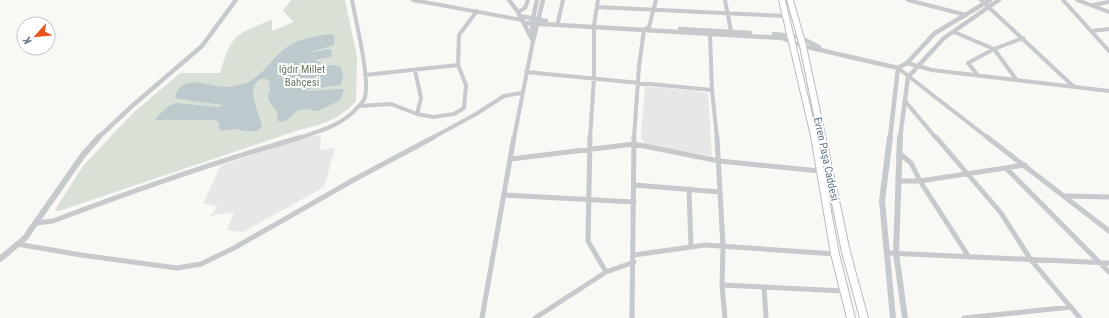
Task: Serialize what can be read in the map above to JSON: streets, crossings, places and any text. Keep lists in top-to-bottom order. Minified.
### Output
{"streets":{"highway":["Evren Paşa Caddesi"]},"parks":["Iğdır Millet Bahçesi"],"north":"bottom left"}
